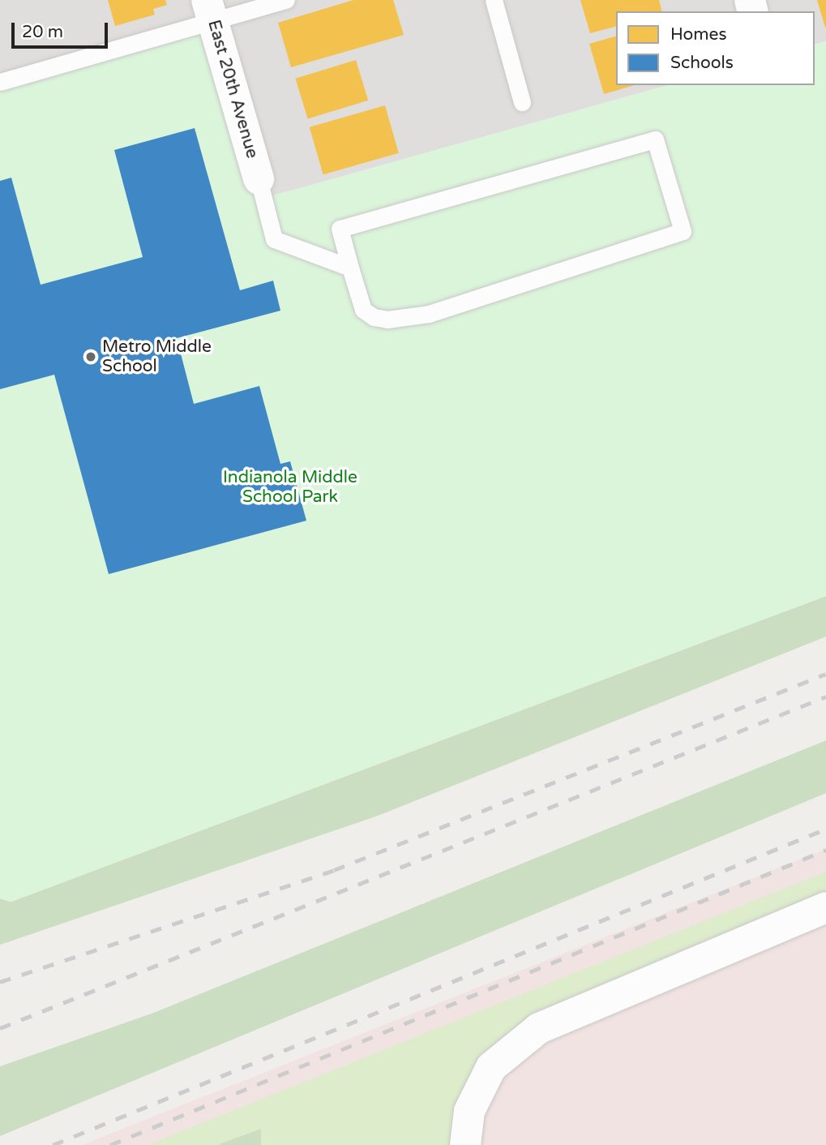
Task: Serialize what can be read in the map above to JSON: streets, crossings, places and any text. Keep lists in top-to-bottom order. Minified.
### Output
{"streets":{"street":["East 20th Avenue"]},"parks":["Indianola Middle School Park"],"places":["Metro Middle School"],"legend":["Homes","Schools"],"scale_bar":"20 m"}
